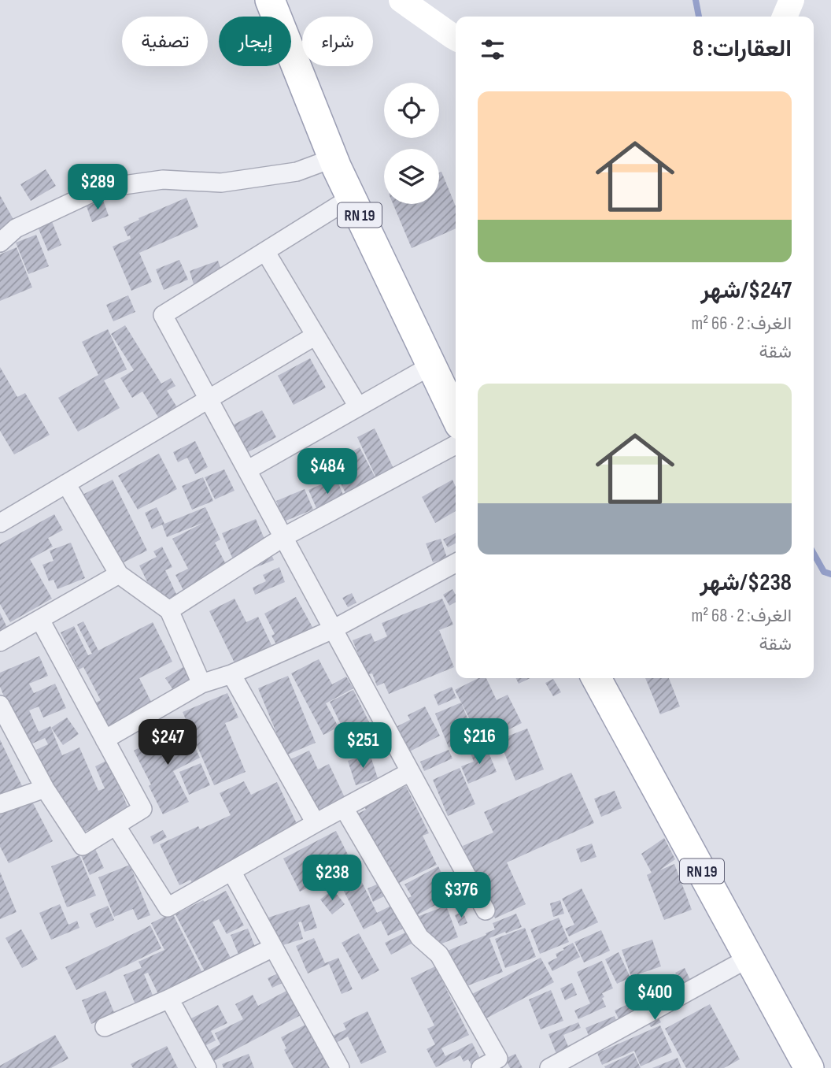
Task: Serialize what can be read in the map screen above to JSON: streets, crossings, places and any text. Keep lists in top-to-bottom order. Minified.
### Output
{"streets":{"main road":["RN 19"]},"page":{"chip":["شراء","إيجار","تصفية"],"heading":"العقارات: 8","list":[{"name":"$247/شهر","note":"الغرف: 2 · 66 m² · شقة"},{"name":"$238/شهر","note":"الغرف: 2 · 68 m² · شقة"}],"price":["$289","$484","$216","$247","$251","$238","$376","$400"]}}
